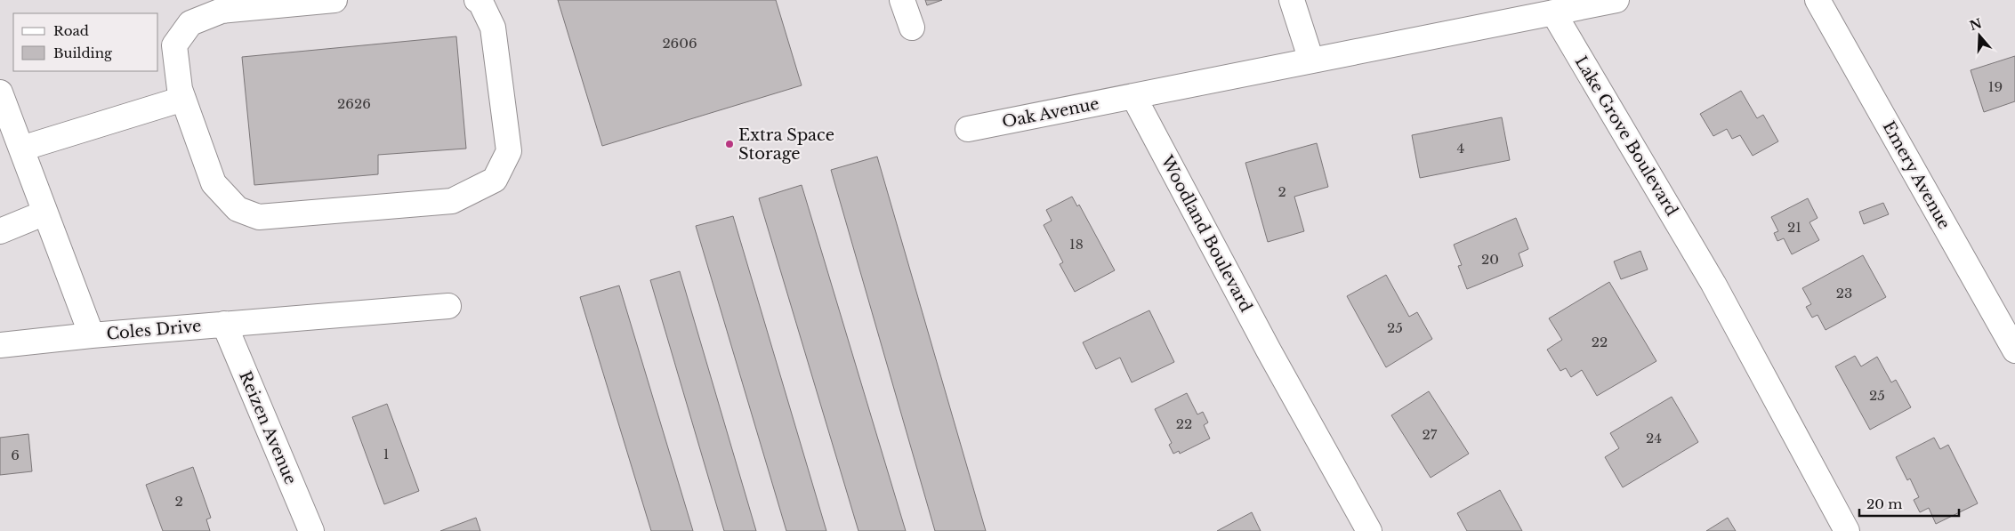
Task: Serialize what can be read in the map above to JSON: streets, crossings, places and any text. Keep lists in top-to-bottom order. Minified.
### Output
{"streets":{"street":["Oak Avenue","Lake Grove Boulevard","Emery Avenue","Woodland Boulevard","Coles Drive","Reizen Avenue"]},"crossings":[["Oak Avenue","Woodland Boulevard"],["Coles Drive","Reizen Avenue"]],"places":["Extra Space Storage"],"house_numbers":["2606","19","2626","4","2","21","18","20","23","25","22","25","22","27","24","1","6","2"],"legend":["Road","Building"],"scale_bar":"20 m","north":"top"}
